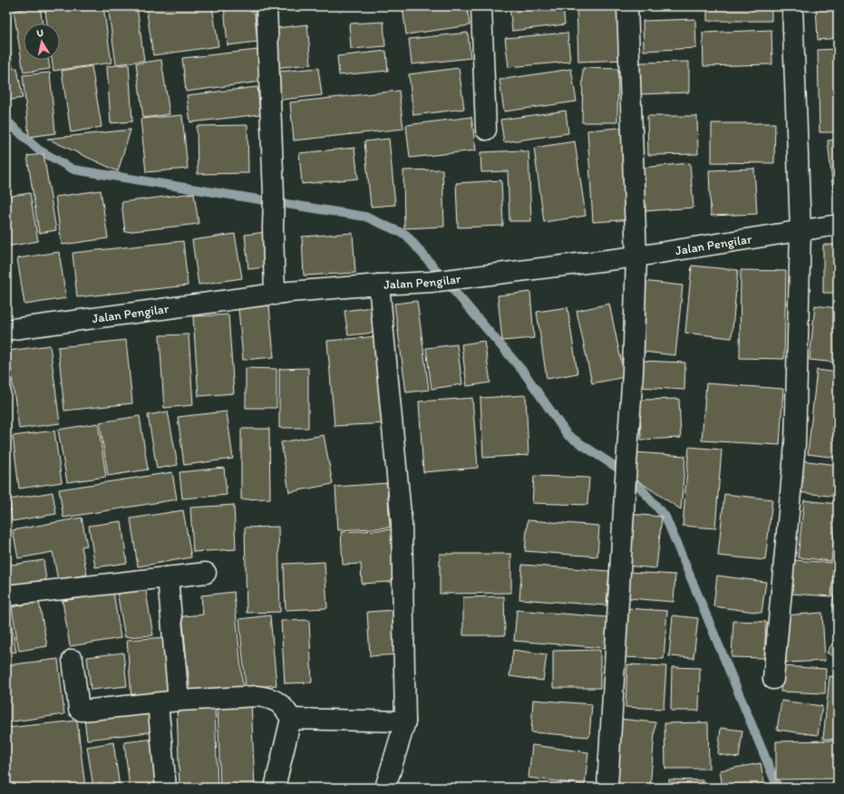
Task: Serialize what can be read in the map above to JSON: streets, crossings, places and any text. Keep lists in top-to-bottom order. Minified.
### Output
{"streets":{"street":["Jalan Pengilar"]},"north":"top"}
